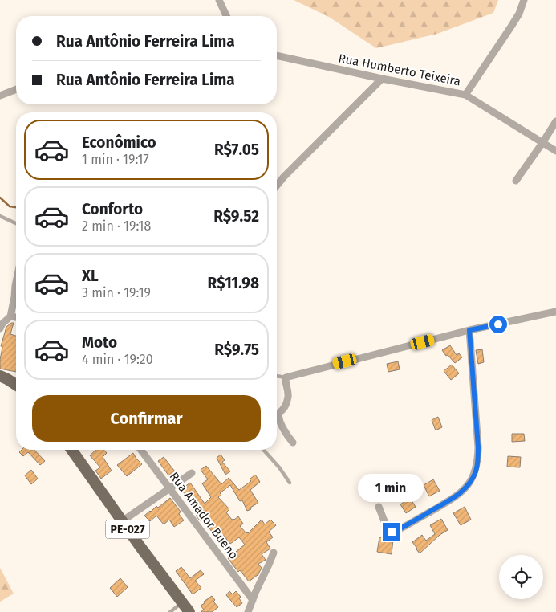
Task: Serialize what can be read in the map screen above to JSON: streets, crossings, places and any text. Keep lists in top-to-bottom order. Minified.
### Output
{"streets":{"main road":["PE-027"],"street":["Rua Humberto Teixeira","Rua Amador Bueno"]},"page":{"banner":["Rua Antônio Ferreira Lima","Rua Antônio Ferreira Lima"],"list":[{"name":"Econômico","note":"1 min · 19:17","value":"R$7.05"},{"name":"Conforto","note":"2 min · 19:18","value":"R$9.52"},{"name":"XL","note":"3 min · 19:19","value":"R$11.98"},{"name":"Moto","note":"4 min · 19:20","value":"R$9.75"}],"buttons":"Confirmar","bubble":"1 min"}}
